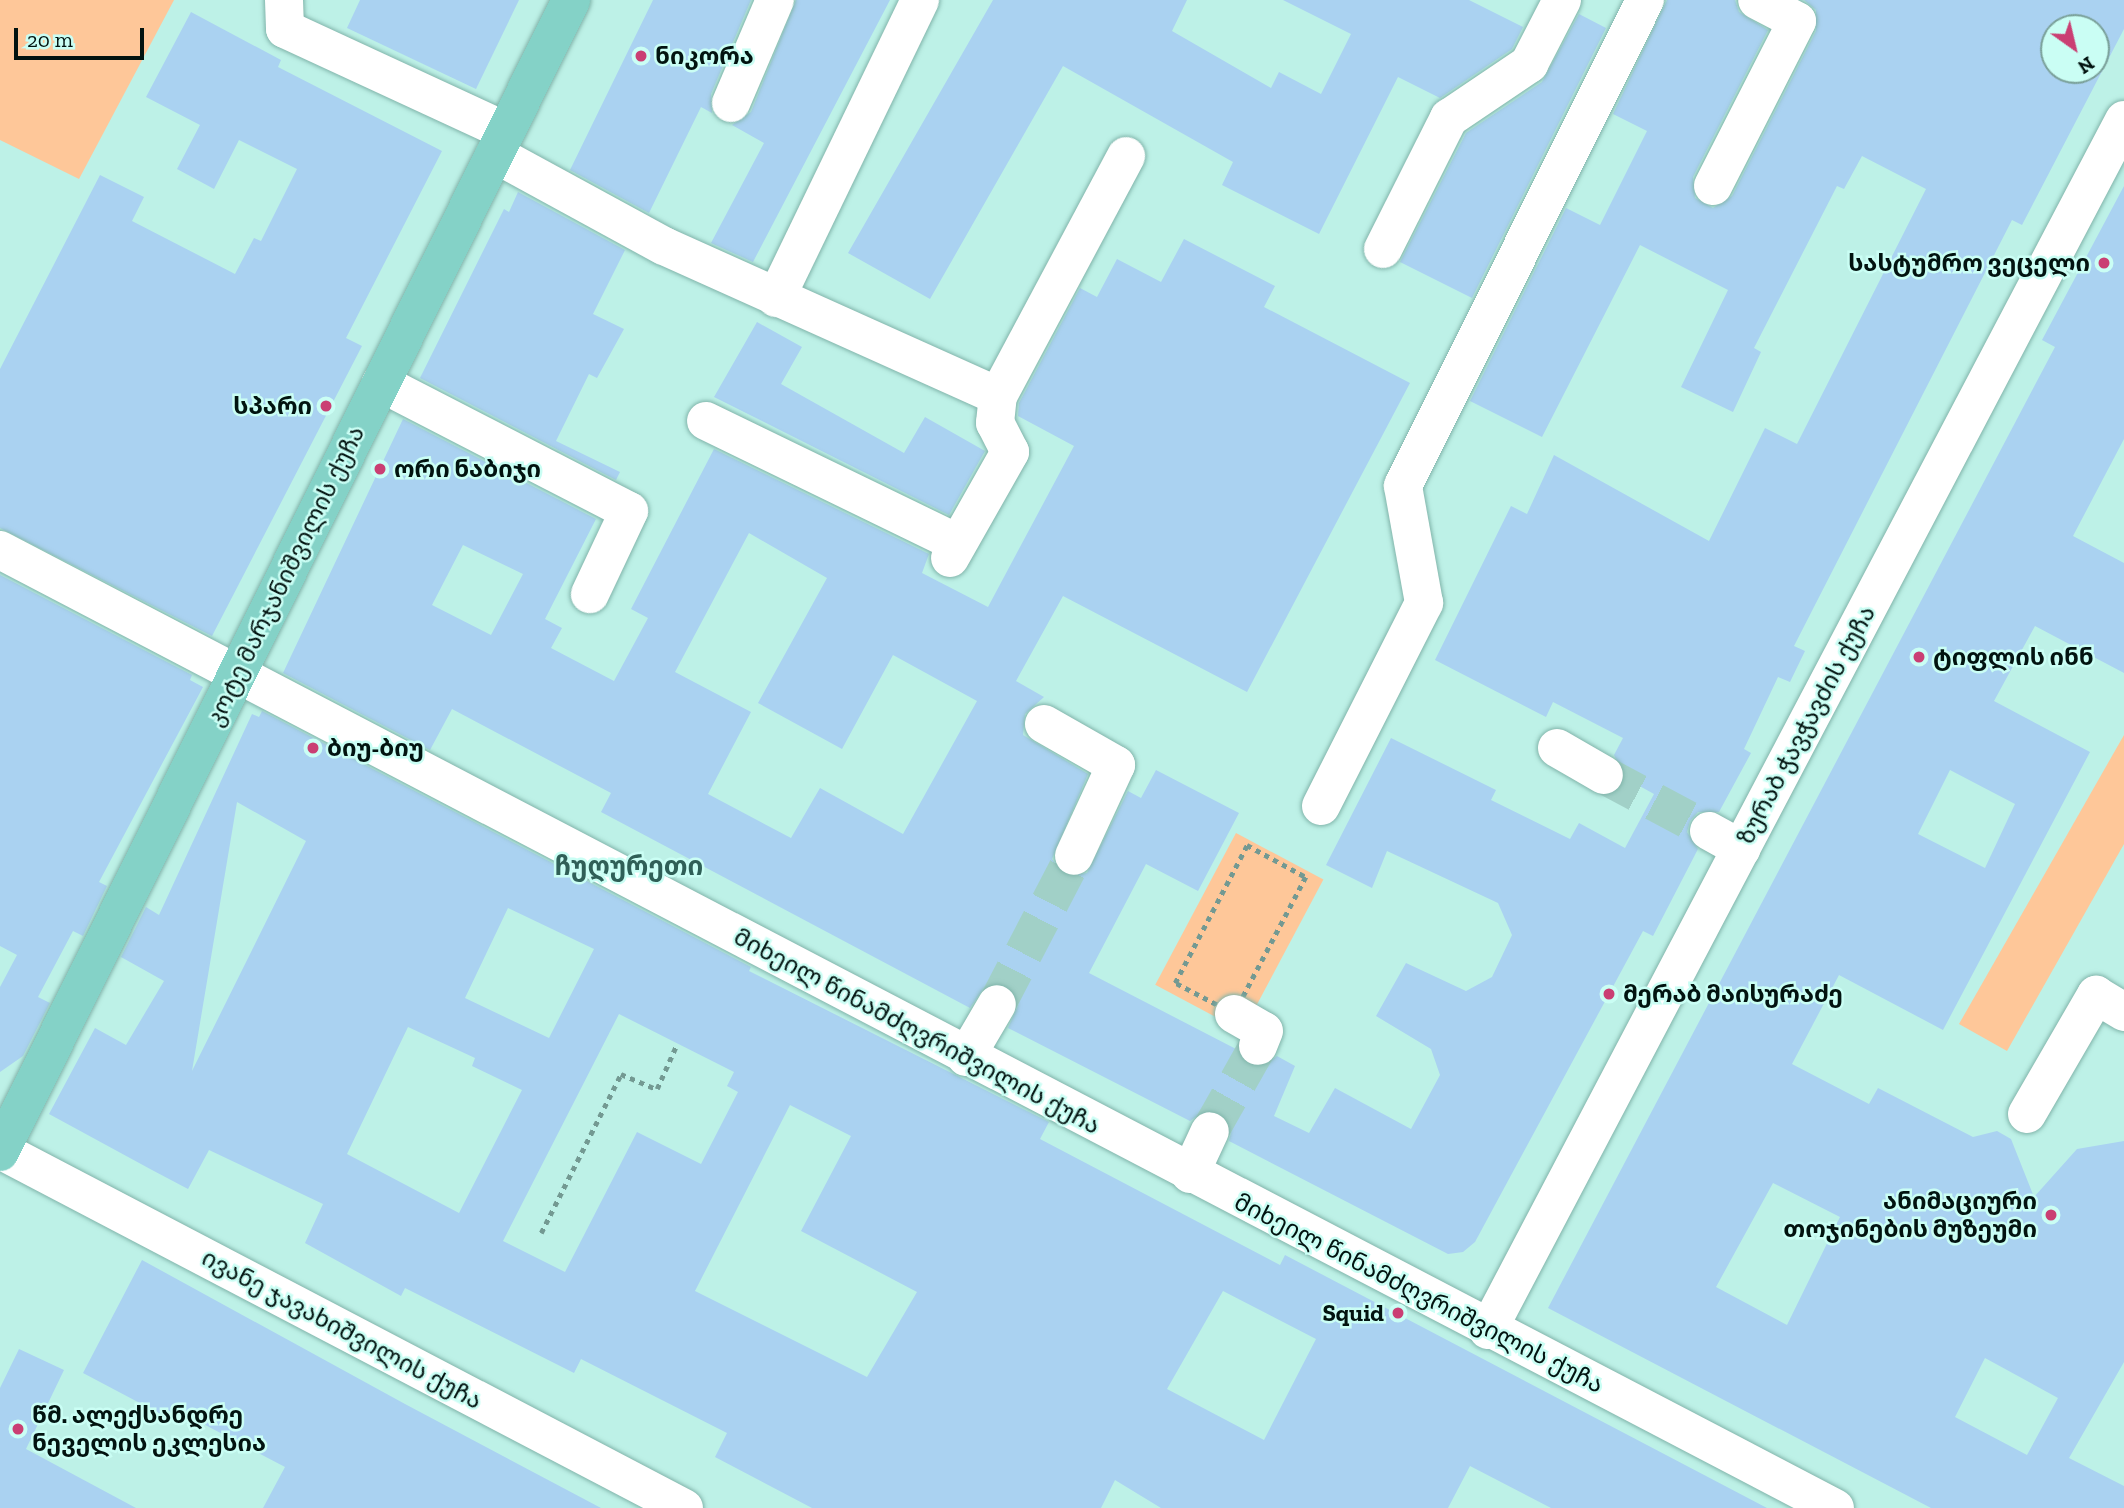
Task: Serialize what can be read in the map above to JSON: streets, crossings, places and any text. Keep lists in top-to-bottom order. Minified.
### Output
{"streets":{"main road":["კოტე მარჯანიშვილის ქუჩა"],"street":["ზურაბ ჭავჭავძის ქუჩა","მიხეილ წინამძღვრიშვილის ქუჩა","ივანე ჯავახიშვილის ქუჩა"]},"crossings":[["კოტე მარჯანიშვილის ქუჩა","მიხეილ წინამძღვრიშვილის ქუჩა"],["კოტე მარჯანიშვილის ქუჩა","ივანე ჯავახიშვილის ქუჩა"],["ზურაბ ჭავჭავძის ქუჩა","მიხეილ წინამძღვრიშვილის ქუჩა"]],"districts":["ჩუღურეთი"],"places":["ნიკორა","სასტუმრო ვეცელი","სპარი","ორი ნაბიჯი","ტიფლის ინნ","ბიუ-ბიუ","მერაბ მაისურაძე","ანიმაციური თოჯინების მუზეუმი","Squid","წმ. ალექსანდრე ნეველის ეკლესია"],"scale_bar":"20 m","north":"bottom right"}
